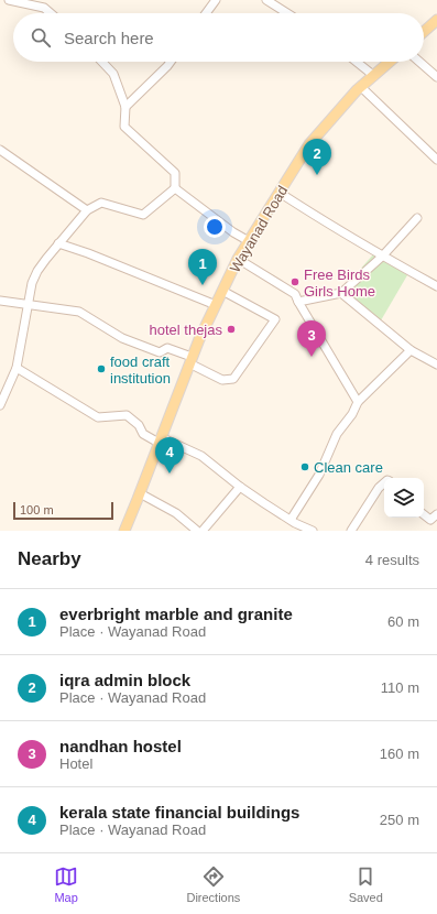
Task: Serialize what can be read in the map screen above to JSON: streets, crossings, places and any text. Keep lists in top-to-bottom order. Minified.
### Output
{"streets":{"main road":["Wayanad Road"]},"places":["Free Birds Girls Home","hotel thejas","food craft institution","Clean care"],"scale_bar":"100 m","page":{"search":"Search here","pins":["2","1","3","4"],"scale":"100 m","heading":["Nearby","4 results"],"list":[{"mark":"1","name":"everbright marble and granite","note":"Place · Wayanad Road","value":"60 m"},{"mark":"2","name":"iqra admin block","note":"Place · Wayanad Road","value":"110 m"},{"mark":"3","name":"nandhan hostel","note":"Hotel","value":"160 m"},{"mark":"4","name":"kerala state financial buildings","note":"Place · Wayanad Road","value":"250 m"}],"nav":["Map","Directions","Saved"]}}
